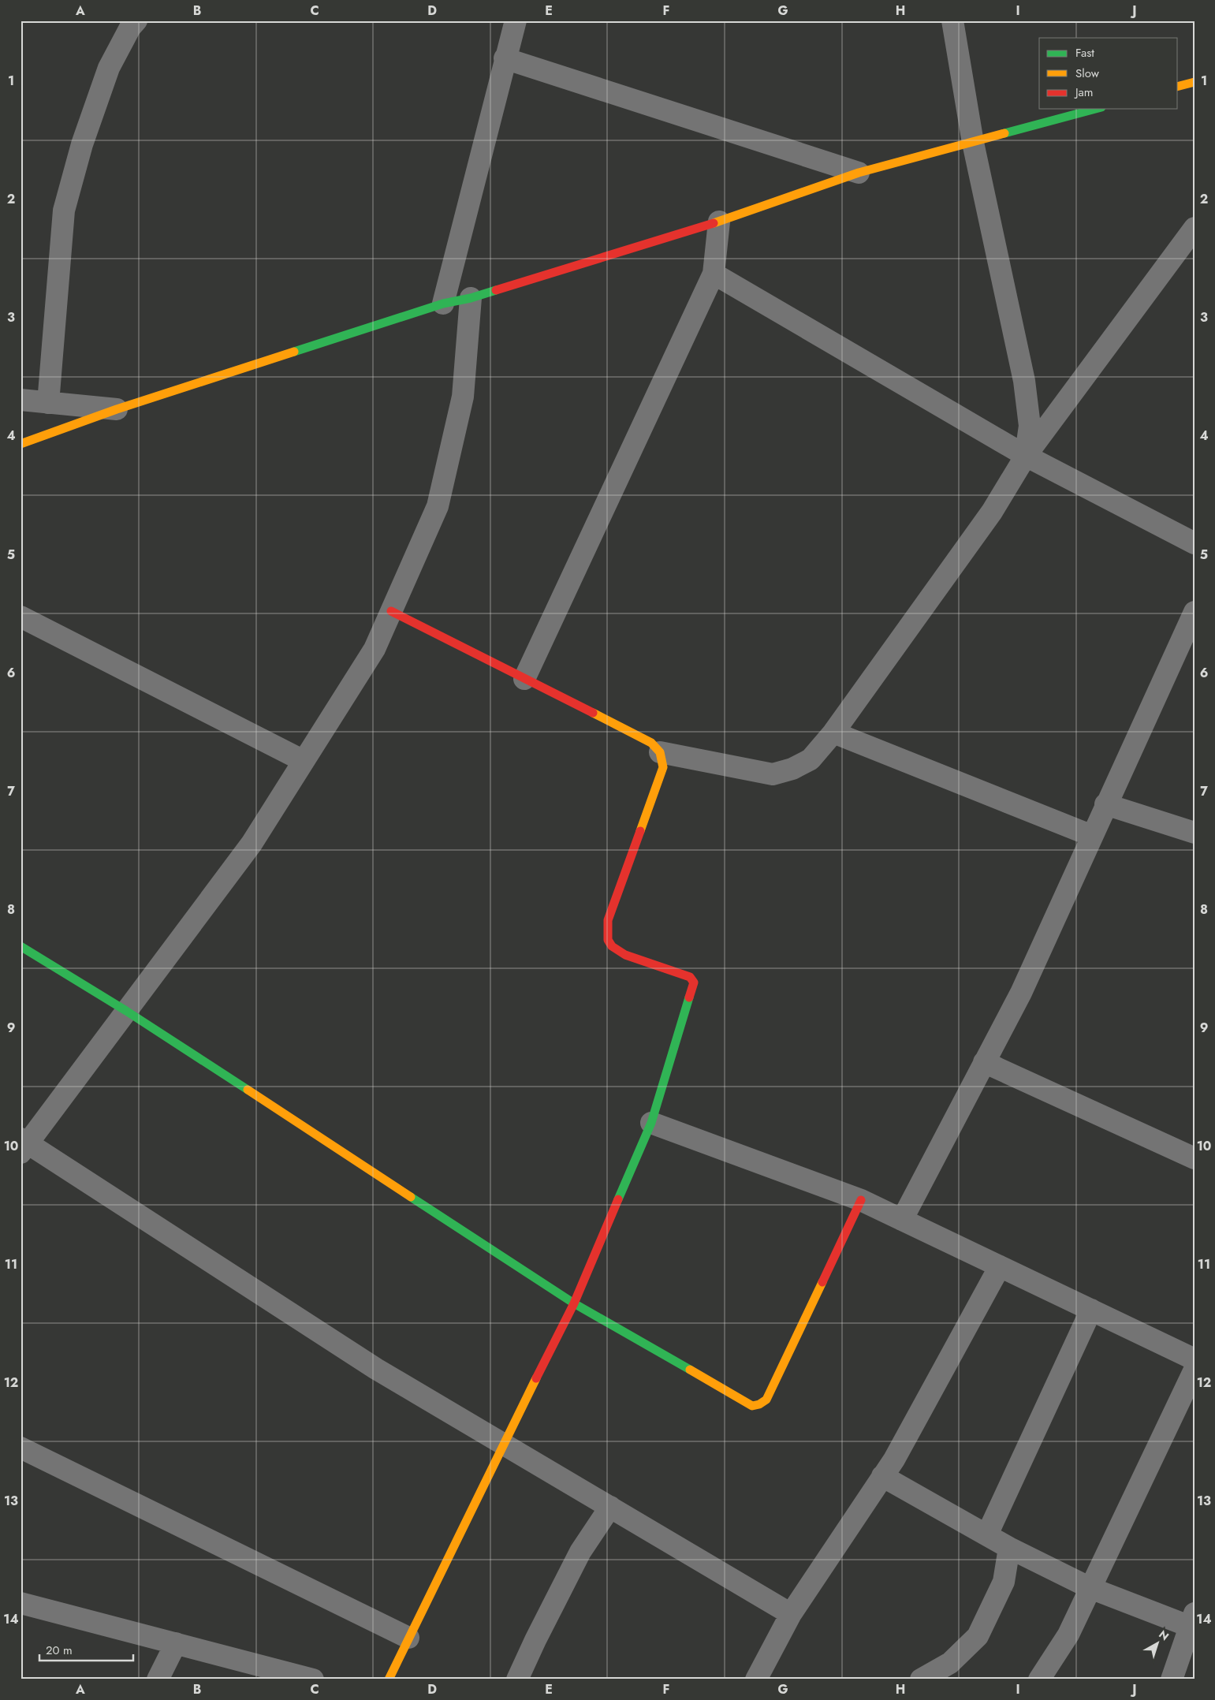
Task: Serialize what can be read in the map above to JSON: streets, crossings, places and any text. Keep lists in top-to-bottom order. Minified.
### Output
{"legend":["Fast","Slow","Jam"],"scale_bar":"20 m","north":"top right","grid":{"columns":["A","B","C","D","E","F","G","H","I","J"],"rows":["1","2","3","4","5","6","7","8","9","10","11","12","13","14"]}}
